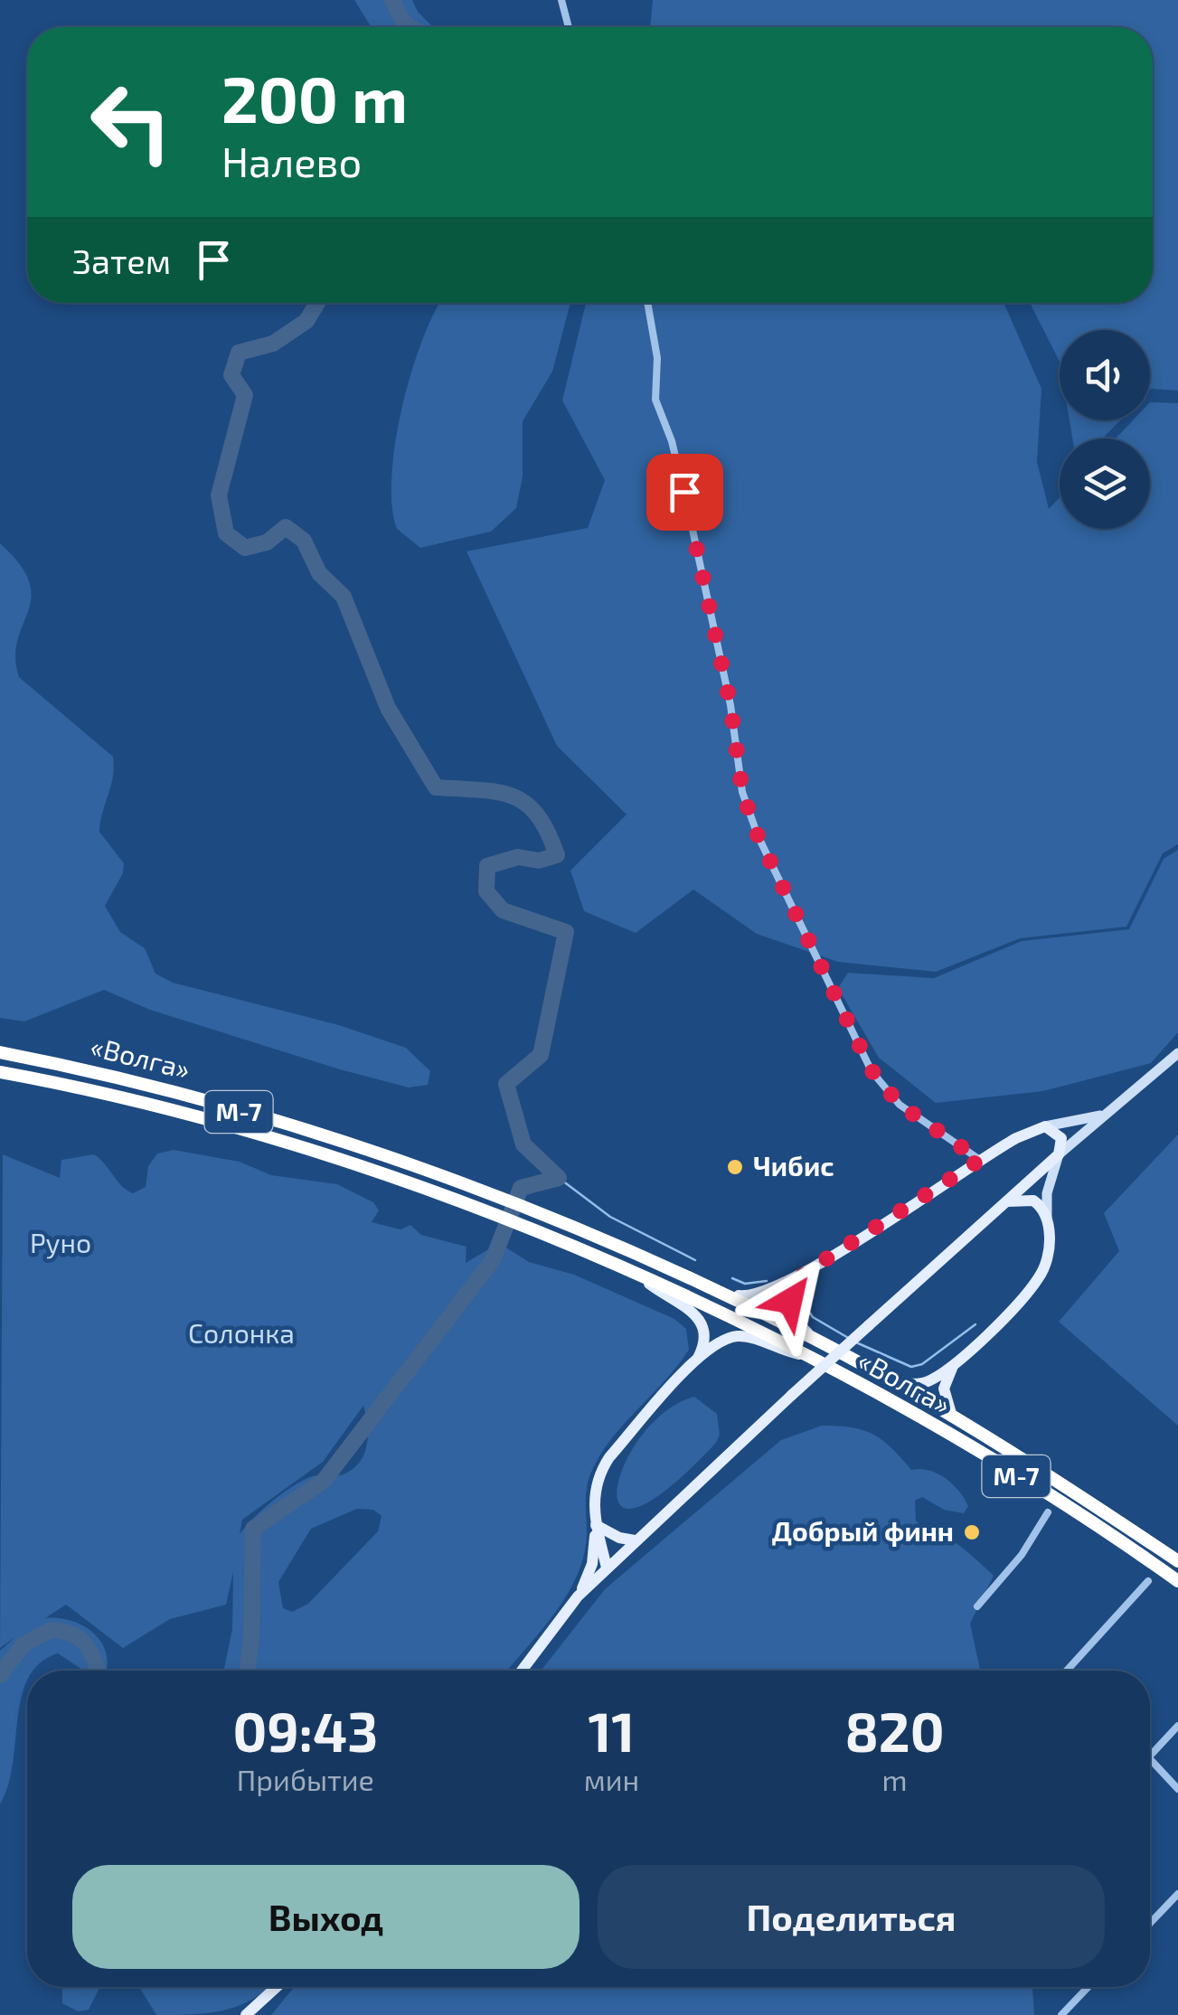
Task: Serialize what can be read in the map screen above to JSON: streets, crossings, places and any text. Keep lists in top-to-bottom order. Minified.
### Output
{"streets":{"highway":["«Волга»","М-7"]},"parks":["Руно","Солонка"],"places":["Чибис","Добрый финн"],"page":{"turn":["200 m","Налево"],"then":"Затем","eta":["09:43","Прибытие","11","мин","820","m"],"buttons":["Выход","Поделиться"]}}
